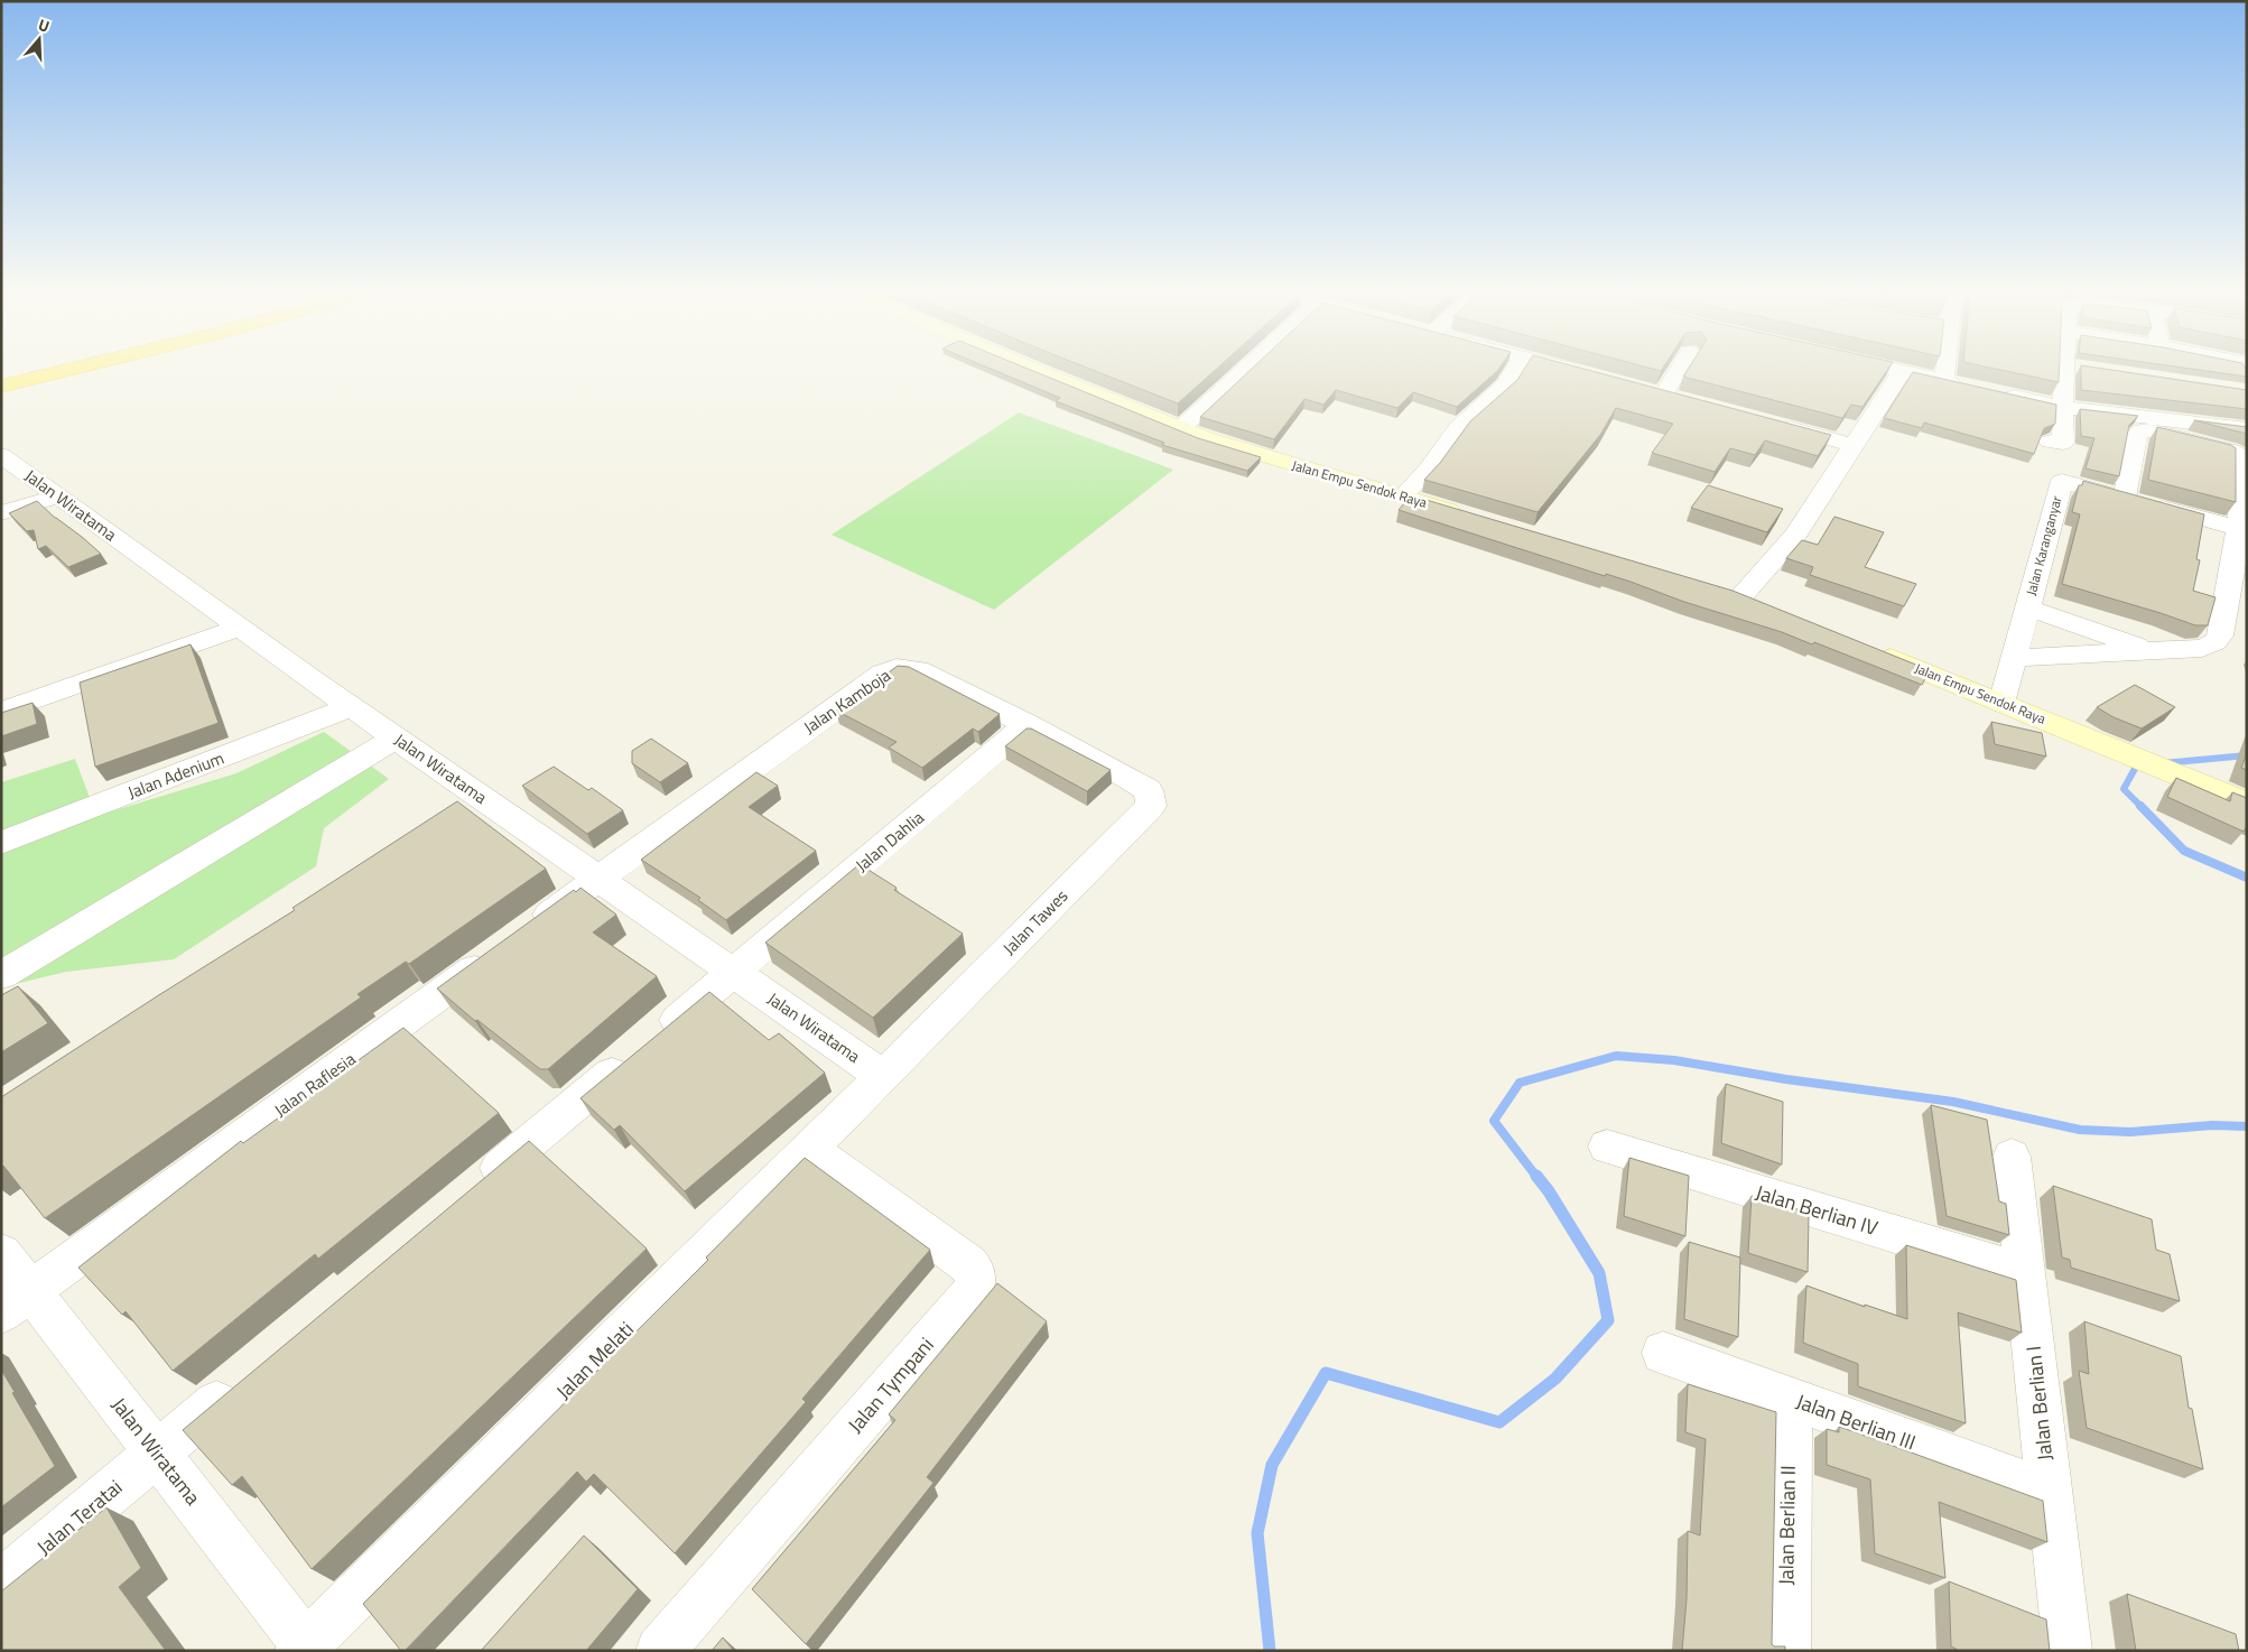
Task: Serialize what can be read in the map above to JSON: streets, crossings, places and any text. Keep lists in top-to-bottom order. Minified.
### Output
{"streets":{"main road":["Jalan Empu Sendok Raya"],"street":["Jalan Wiratama","Jalan Karanganyar","Jalan Kamboja","Jalan Adenium","Jalan Dahlia","Jalan Tawes","Jalan Raflesia","Jalan Berlian IV","Jalan Melati","Jalan Tympani","Jalan Berlian I","Jalan Berlian III","Jalan Teratai","Jalan Berlian II"]},"crossings":[["Jalan Empu Sendok Raya","Jalan Karanganyar"],["Jalan Wiratama","Jalan Kamboja"],["Jalan Wiratama","Jalan Adenium"],["Jalan Wiratama","Jalan Dahlia"],["Jalan Wiratama","Jalan Tawes"],["Jalan Wiratama","Jalan Raflesia"],["Jalan Wiratama","Jalan Melati"],["Jalan Wiratama","Jalan Teratai"],["Jalan Kamboja","Jalan Dahlia"],["Jalan Kamboja","Jalan Tawes"],["Jalan Kamboja","Jalan Raflesia"],["Jalan Tawes","Jalan Melati"],["Jalan Berlian IV","Jalan Berlian I"],["Jalan Melati","Jalan Tympani"],["Jalan Berlian I","Jalan Berlian III"],["Jalan Berlian III","Jalan Berlian II"]],"north":"top"}
